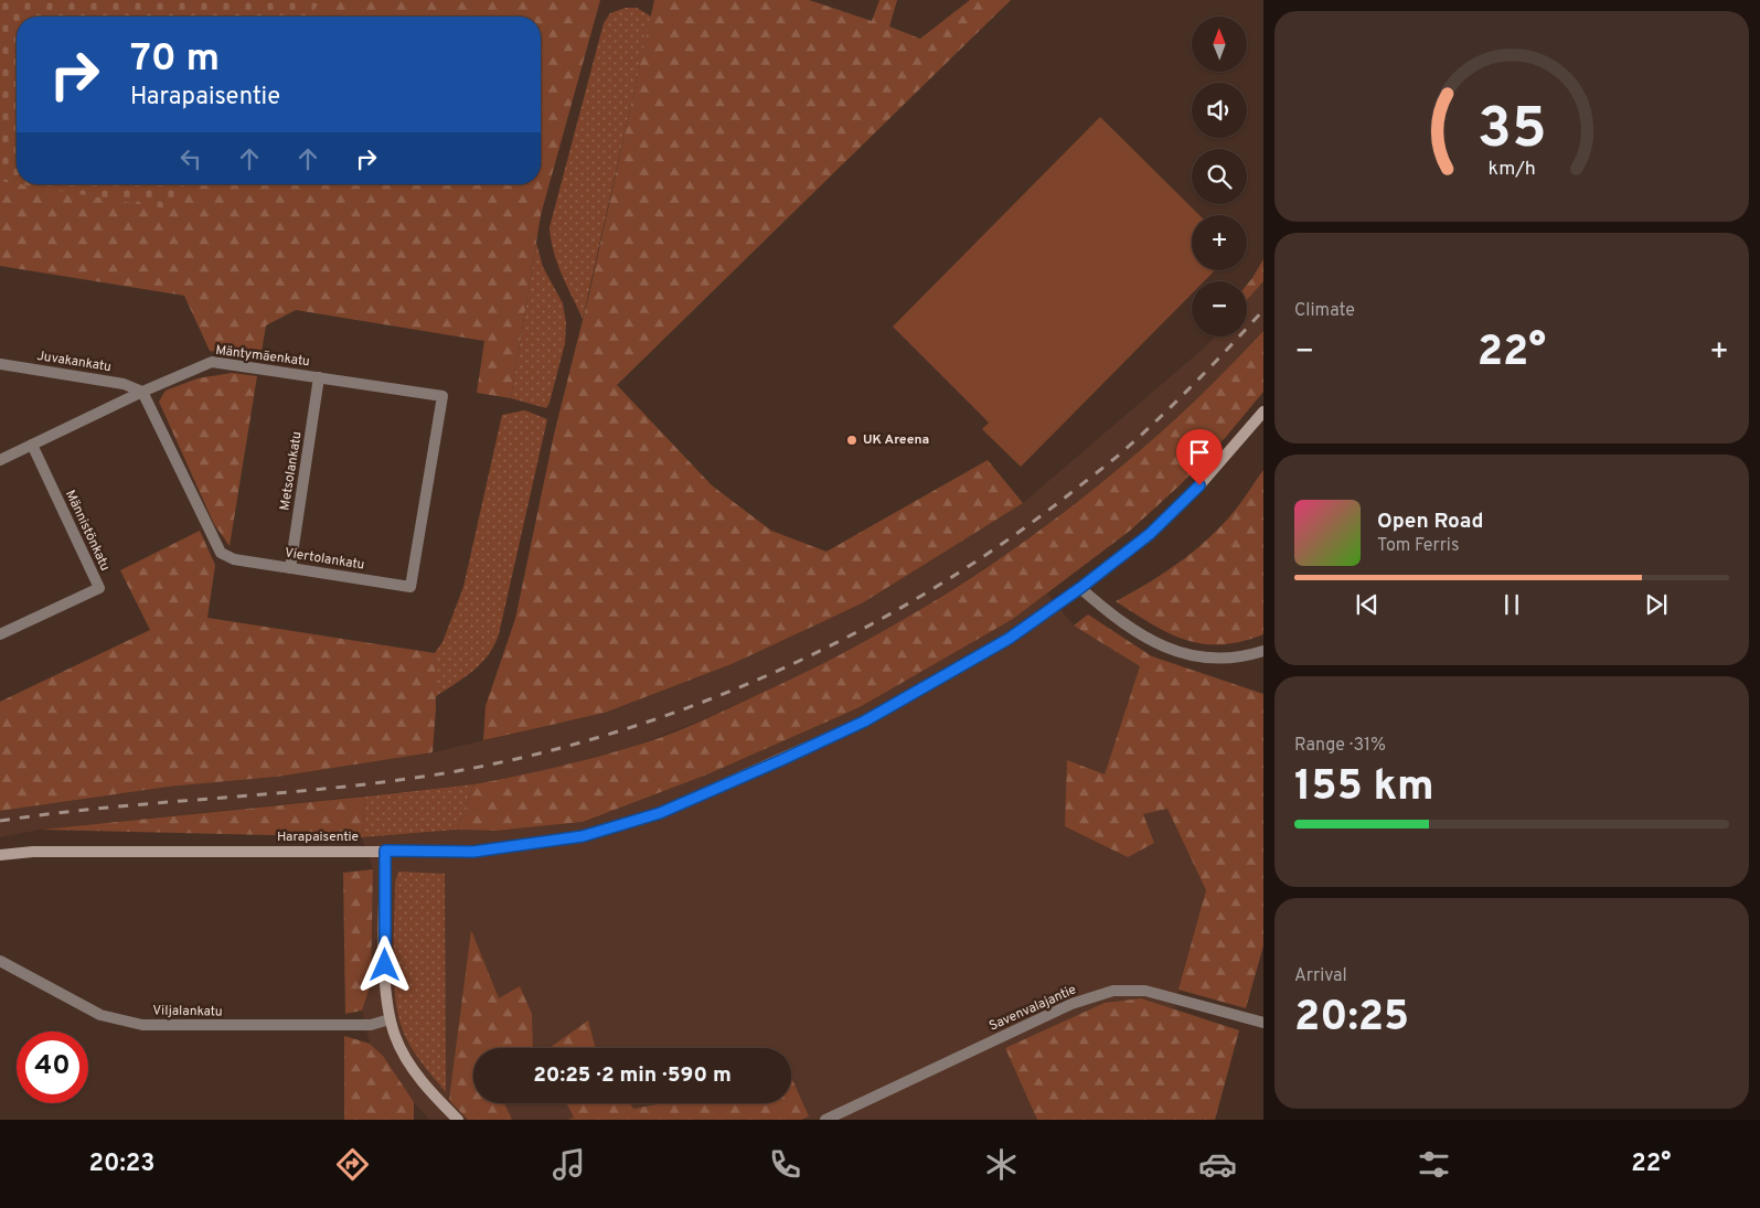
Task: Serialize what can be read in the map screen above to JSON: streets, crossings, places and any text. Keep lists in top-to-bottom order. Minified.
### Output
{"streets":{"main road":["Harapaisentie"],"street":["Mäntymäenkatu","Juvakankatu","Metsolankatu","Männistönkatu","Viertolankatu","Savenvalajantie","Viljalankatu"]},"crossings":[["Mäntymäenkatu","Juvakankatu"],["Mäntymäenkatu","Metsolankatu"],["Mäntymäenkatu","Männistönkatu"],["Mäntymäenkatu","Viertolankatu"],["Juvakankatu","Viertolankatu"],["Metsolankatu","Viertolankatu"]],"places":["UK Areena"],"north":"top","page":{"map_buttons":["+","−"],"turn":["70 m","Harapaisentie"],"tile":["Climate",["Range · 31%","155 km"],["Arrival","20:25"]],"heat":["−","22°","+"],"song":["Open Road","Tom Ferris"],"limit":"40","trip":"20:25 · 2 min · 590 m","tabs":["20:23","22°"],"gauge":["35","km/h"]}}
